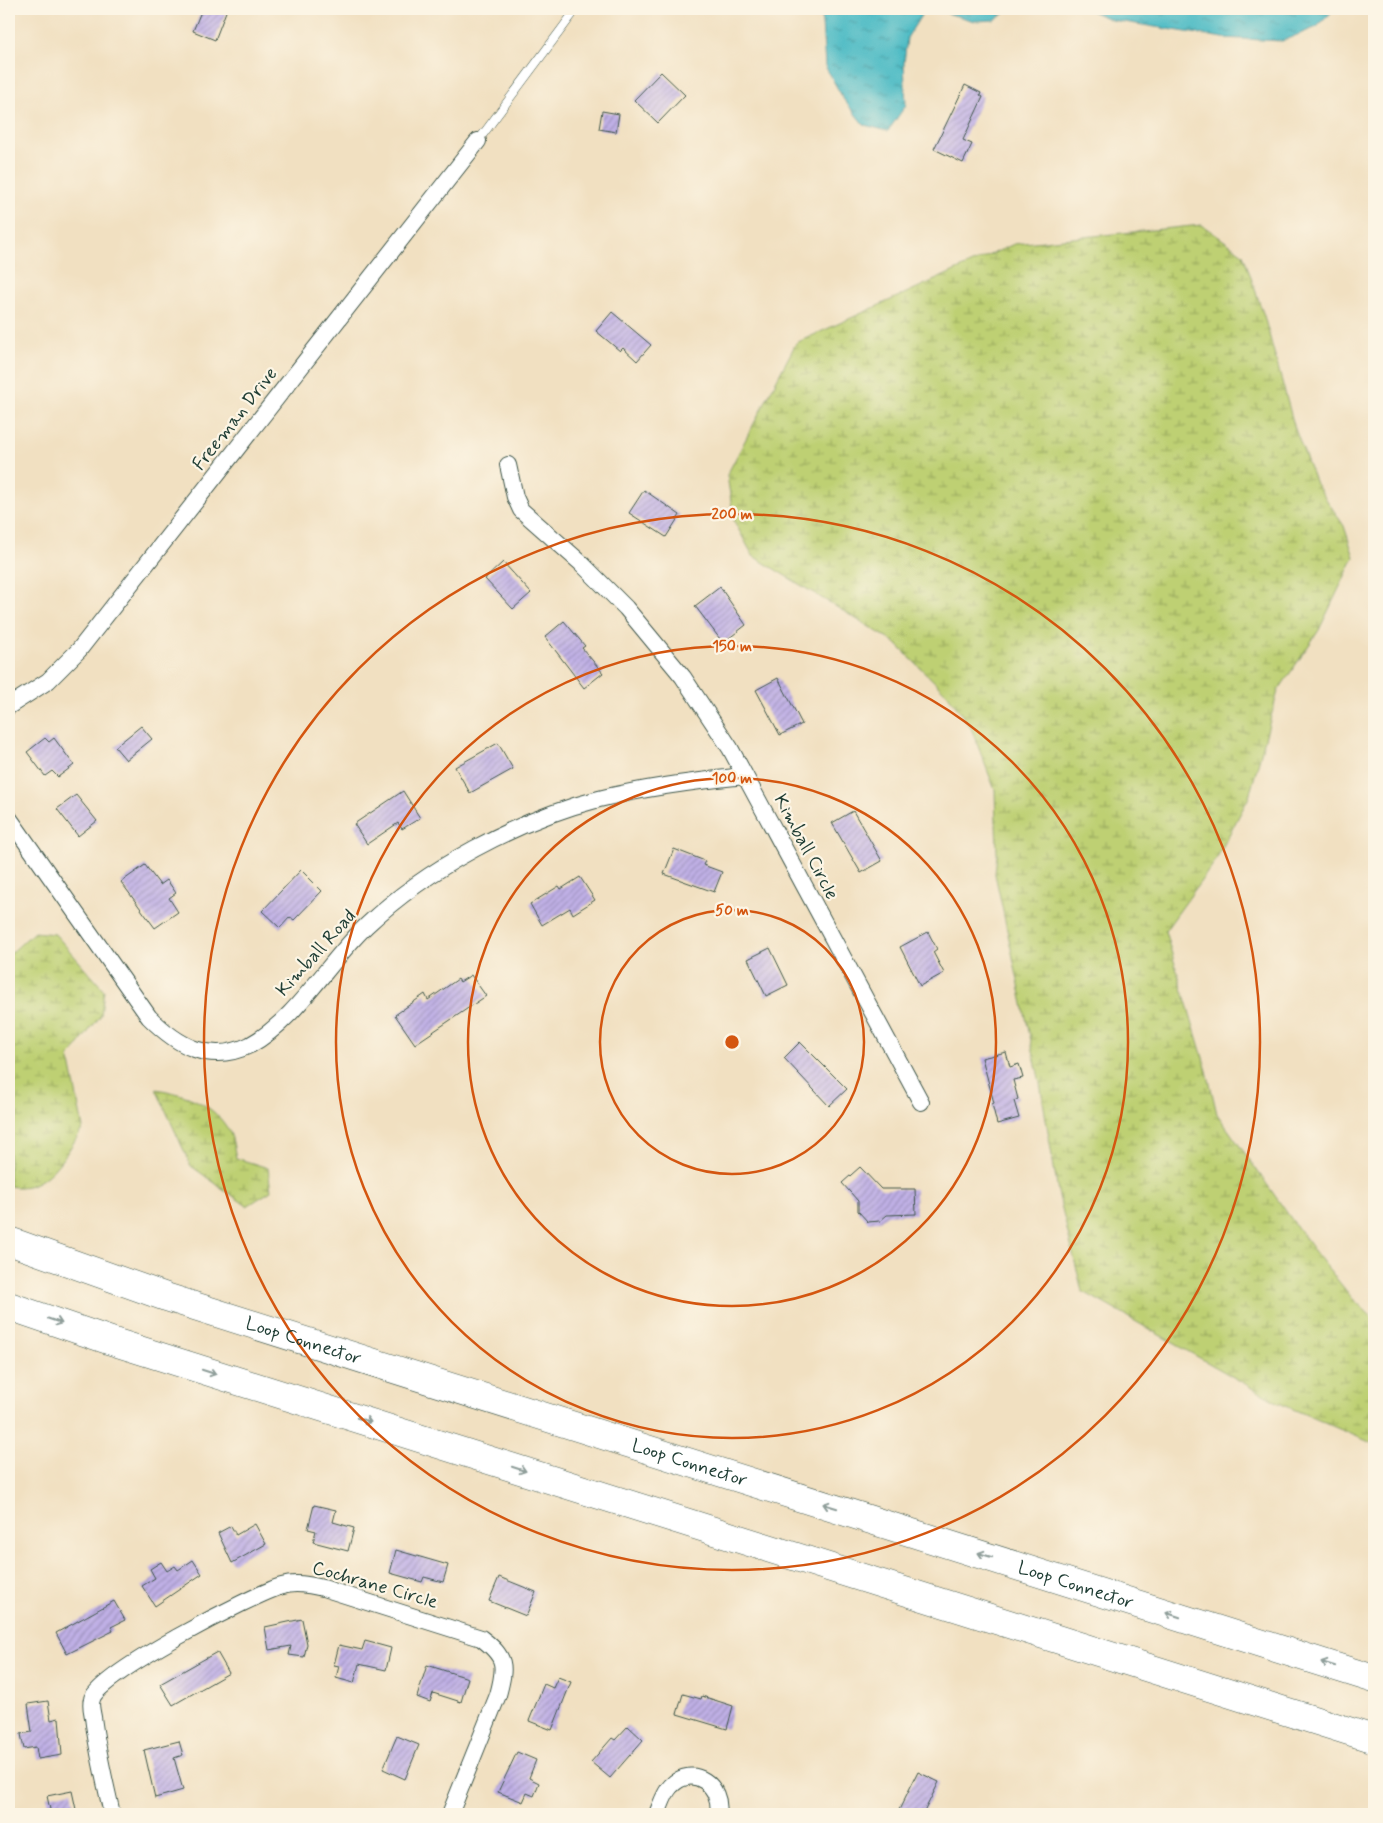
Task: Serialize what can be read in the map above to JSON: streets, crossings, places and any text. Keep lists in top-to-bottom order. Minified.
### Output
{"streets":{"highway":["Loop Connector"],"street":["Freeman Drive","Kimball Circle","Kimball Road","Cochrane Circle"]},"crossings":[["Kimball Circle","Kimball Road"]],"rings":["200 m","150 m","100 m","50 m"]}
